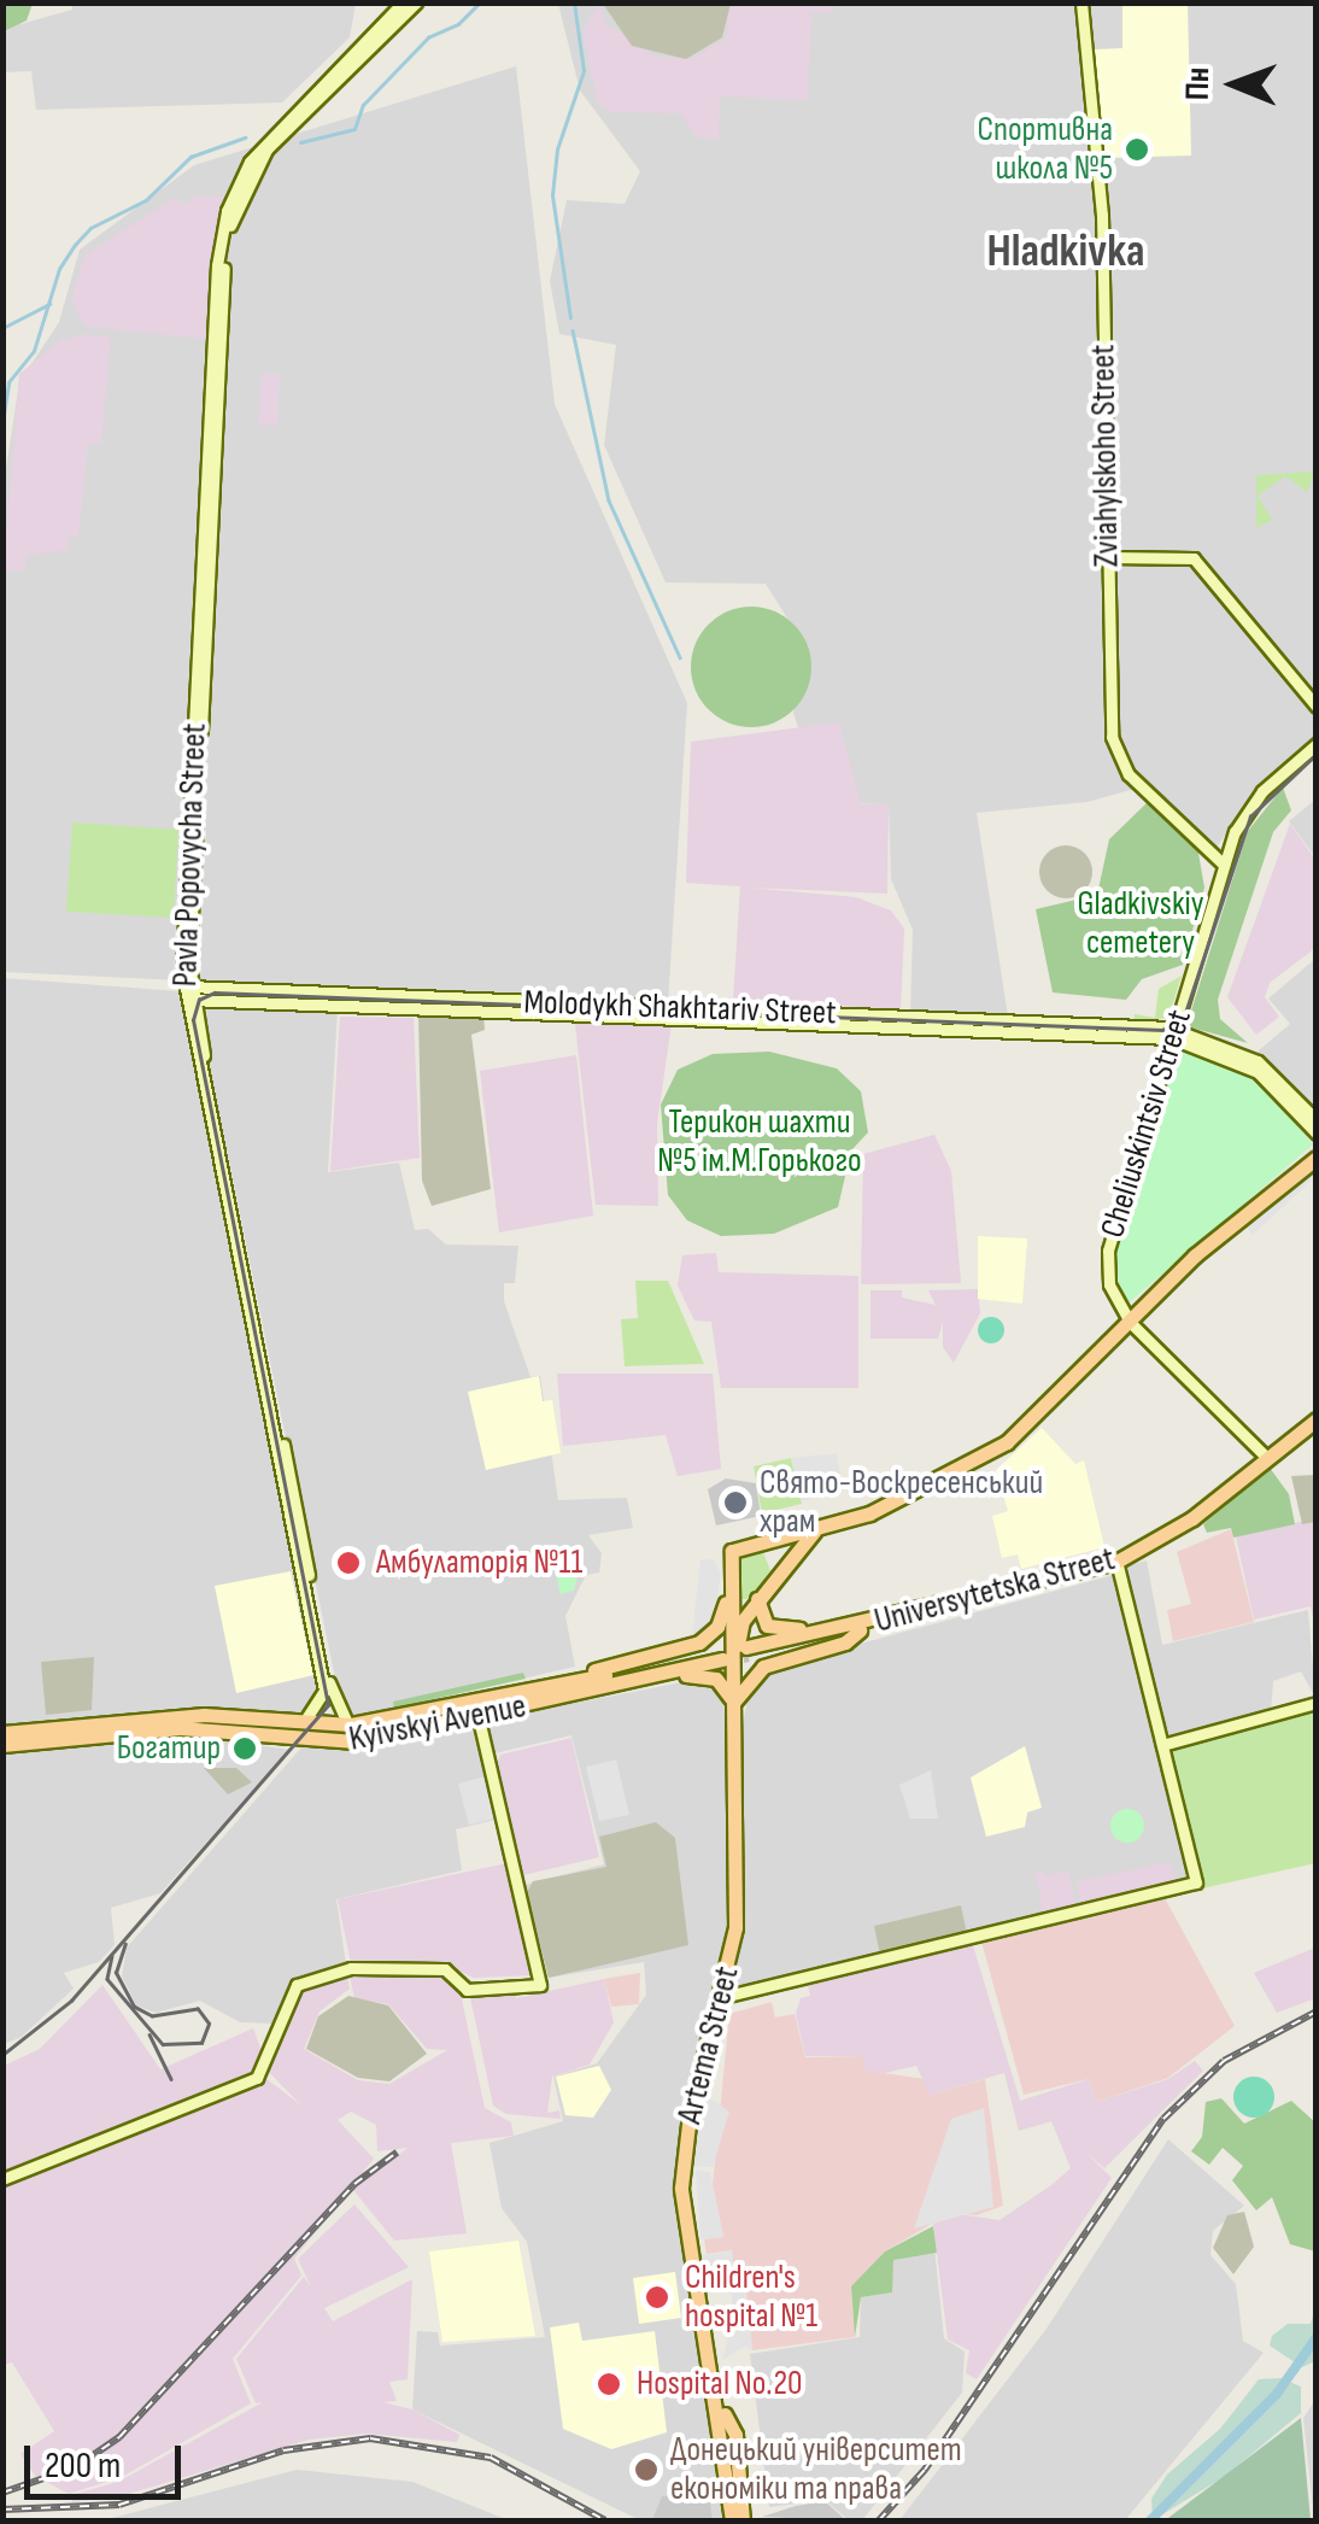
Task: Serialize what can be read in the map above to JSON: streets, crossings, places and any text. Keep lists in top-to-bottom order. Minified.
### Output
{"streets":{"main road":["Zviahylskoho Street","Pavla Popovycha Street","Molodykh Shakhtariv Street","Cheliuskintsiv Street","Universytetska Street","Kyivskyi Avenue","Artema Street"]},"crossings":[["Zviahylskoho Street","Cheliuskintsiv Street"],["Pavla Popovycha Street","Molodykh Shakhtariv Street"],["Pavla Popovycha Street","Kyivskyi Avenue"],["Molodykh Shakhtariv Street","Cheliuskintsiv Street"],["Cheliuskintsiv Street","Artema Street"]],"districts":["Hladkivka"],"parks":["Gladkivskiy cemetery","Терикон шахти №5 ім.М.Горького"],"places":["Спортивна школа №5","Свято-Воскресенський храм","Амбулаторія №11","Богатир","Children's hospital №1","Hospital No.20","Донецький університет економіки та права"],"scale_bar":"200 m","north":"left"}
